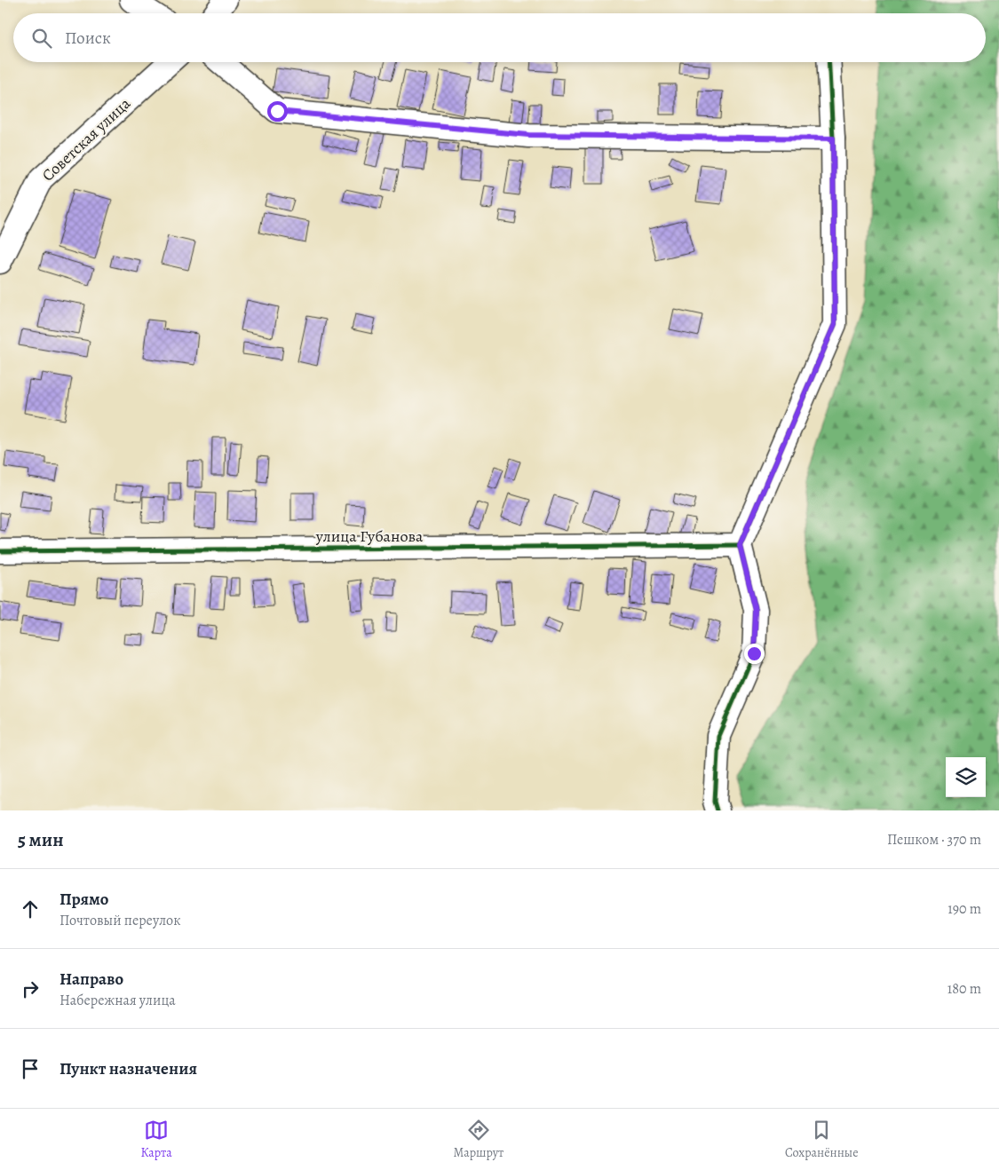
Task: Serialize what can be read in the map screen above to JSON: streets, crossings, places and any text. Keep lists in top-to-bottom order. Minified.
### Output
{"streets":{"street":["Советская улица","улица Губанова"]},"page":{"search":"Поиск","heading":["5 мин","Пешком · 370 m"],"list":[["Прямо","Почтовый переулок","190 m"],["Направо","Набережная улица","180 m"],"Пункт назначения"],"nav":["Карта","Маршрут","Сохранённые"]}}
